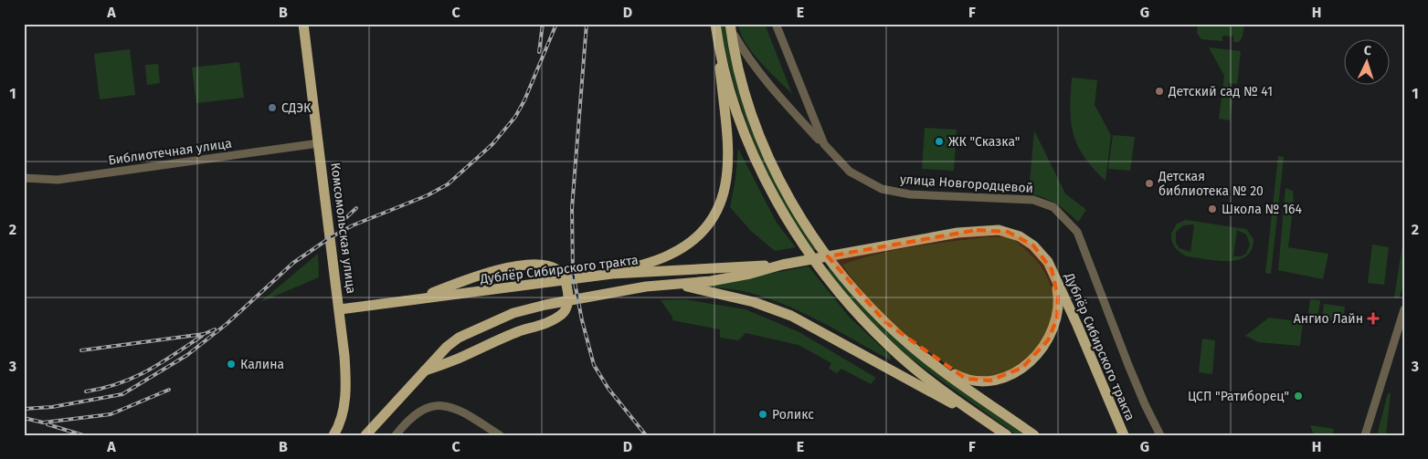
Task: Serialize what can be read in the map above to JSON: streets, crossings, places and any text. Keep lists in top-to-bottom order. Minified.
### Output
{"streets":{"main road":["Комсомольская улица","Дублёр Сибирского тракта"],"street":["Библиотечная улица","улица Новгородцевой"]},"crossings":[["Библиотечная улица","Комсомольская улица"],["Комсомольская улица","Дублёр Сибирского тракта"]],"places":{"other":["Детский сад № 41","СДЭК","ЖК \"Сказка\"","Детская библиотека № 20","Школа № 164","Калина","ЦСП \"Ратиборец\"","Роликс"],"health":["Ангио Лайн"]},"north":"top","grid":{"columns":["A","B","C","D","E","F","G","H"],"rows":["1","2","3"]}}
